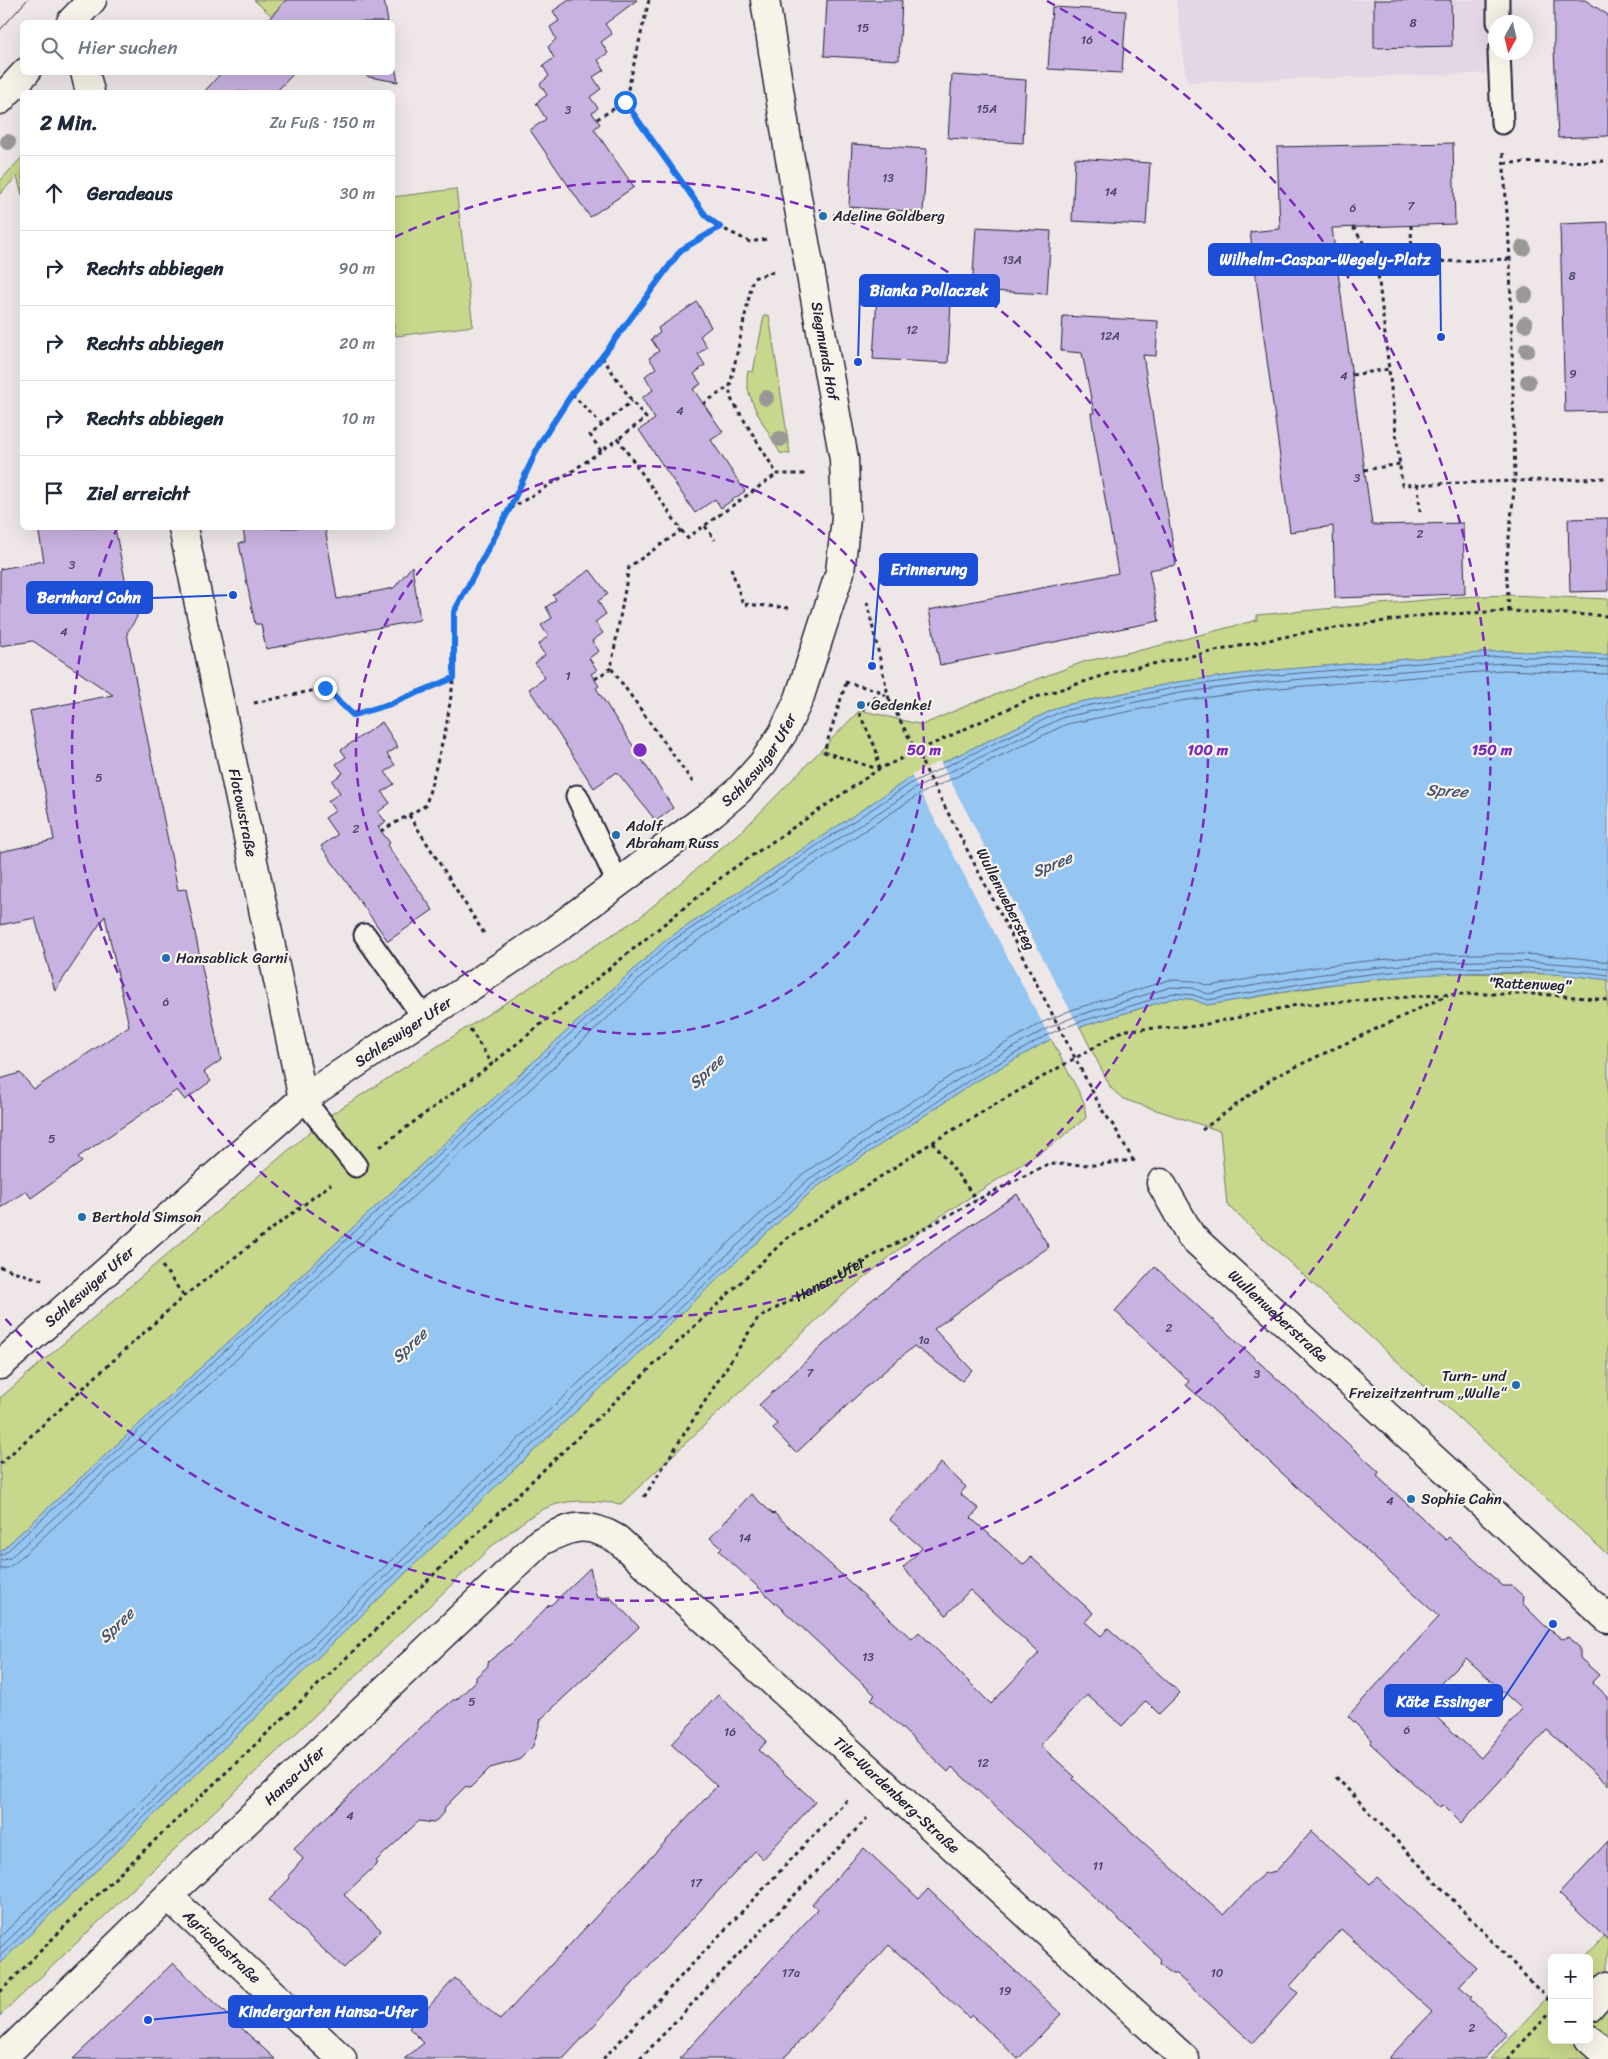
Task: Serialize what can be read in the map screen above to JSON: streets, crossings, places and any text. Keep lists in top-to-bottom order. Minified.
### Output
{"streets":{"street":["Siegmunds Hof","Schleswiger Ufer","Flotowstraße","Hansa-Ufer","Wullenweberstraße","Tile-Wardenberg-Straße","Agricolastraße"],"path":["Wullenwebersteg","\"Rattenweg\""]},"crossings":[["Siegmunds Hof","Schleswiger Ufer"],["Schleswiger Ufer","Flotowstraße"],["Hansa-Ufer","Tile-Wardenberg-Straße"],["Hansa-Ufer","Agricolastraße"]],"water":["Spree"],"places":["Adeline Goldberg","Wilhelm-Caspar-Wegely-Platz","Bianka Pollaczek","Bernhard Cohn","Erinnerung","Gedenke!","Adolf Abraham Russ","Hansablick Garni","Berthold Simson","Turn- und Freizeitzentrum „Wulle“","Sophie Cahn","Käte Essinger","Kindergarten Hansa-Ufer"],"house_numbers":["8","15","16","15A","3","13","14","7","6","13A","8","12","12A","9","4","4","3","2","3","4","1","5","2","6","5","2","1a","7","3","4","14","13","5","6","16","12","4","11","17","17a","10","19","2"],"north":"bottom","page":{"search":"Hier suchen","heading":["2 Min.","Zu Fuß · 150 m"],"list":[["Geradeaus","30 m"],["Rechts abbiegen","90 m"],["Rechts abbiegen","20 m"],["Rechts abbiegen","10 m"],"Ziel erreicht"],"map_buttons":["+","−"]},"rings":["50 m","100 m","150 m"]}
